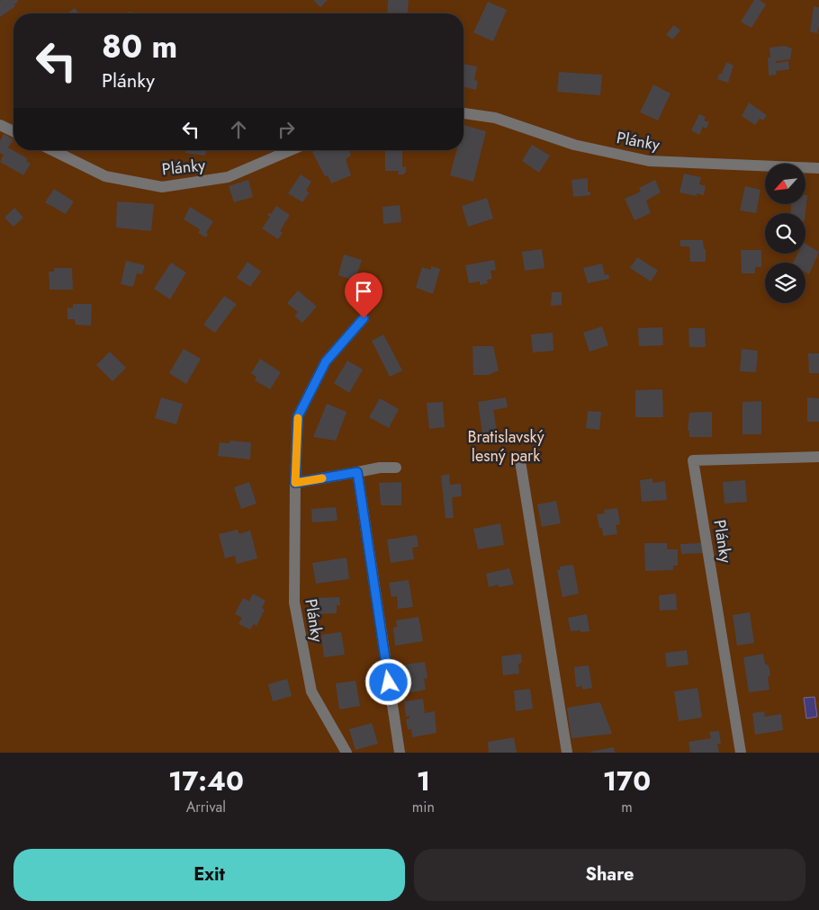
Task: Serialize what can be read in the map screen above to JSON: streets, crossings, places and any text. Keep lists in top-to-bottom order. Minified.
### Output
{"streets":{"street":["Plánky"]},"parks":["Bratislavský lesný park"],"north":"bottom left","page":{"turn":["80 m","Plánky"],"eta":["17:40","Arrival","1","min","170","m"],"buttons":["Exit","Share"]}}
